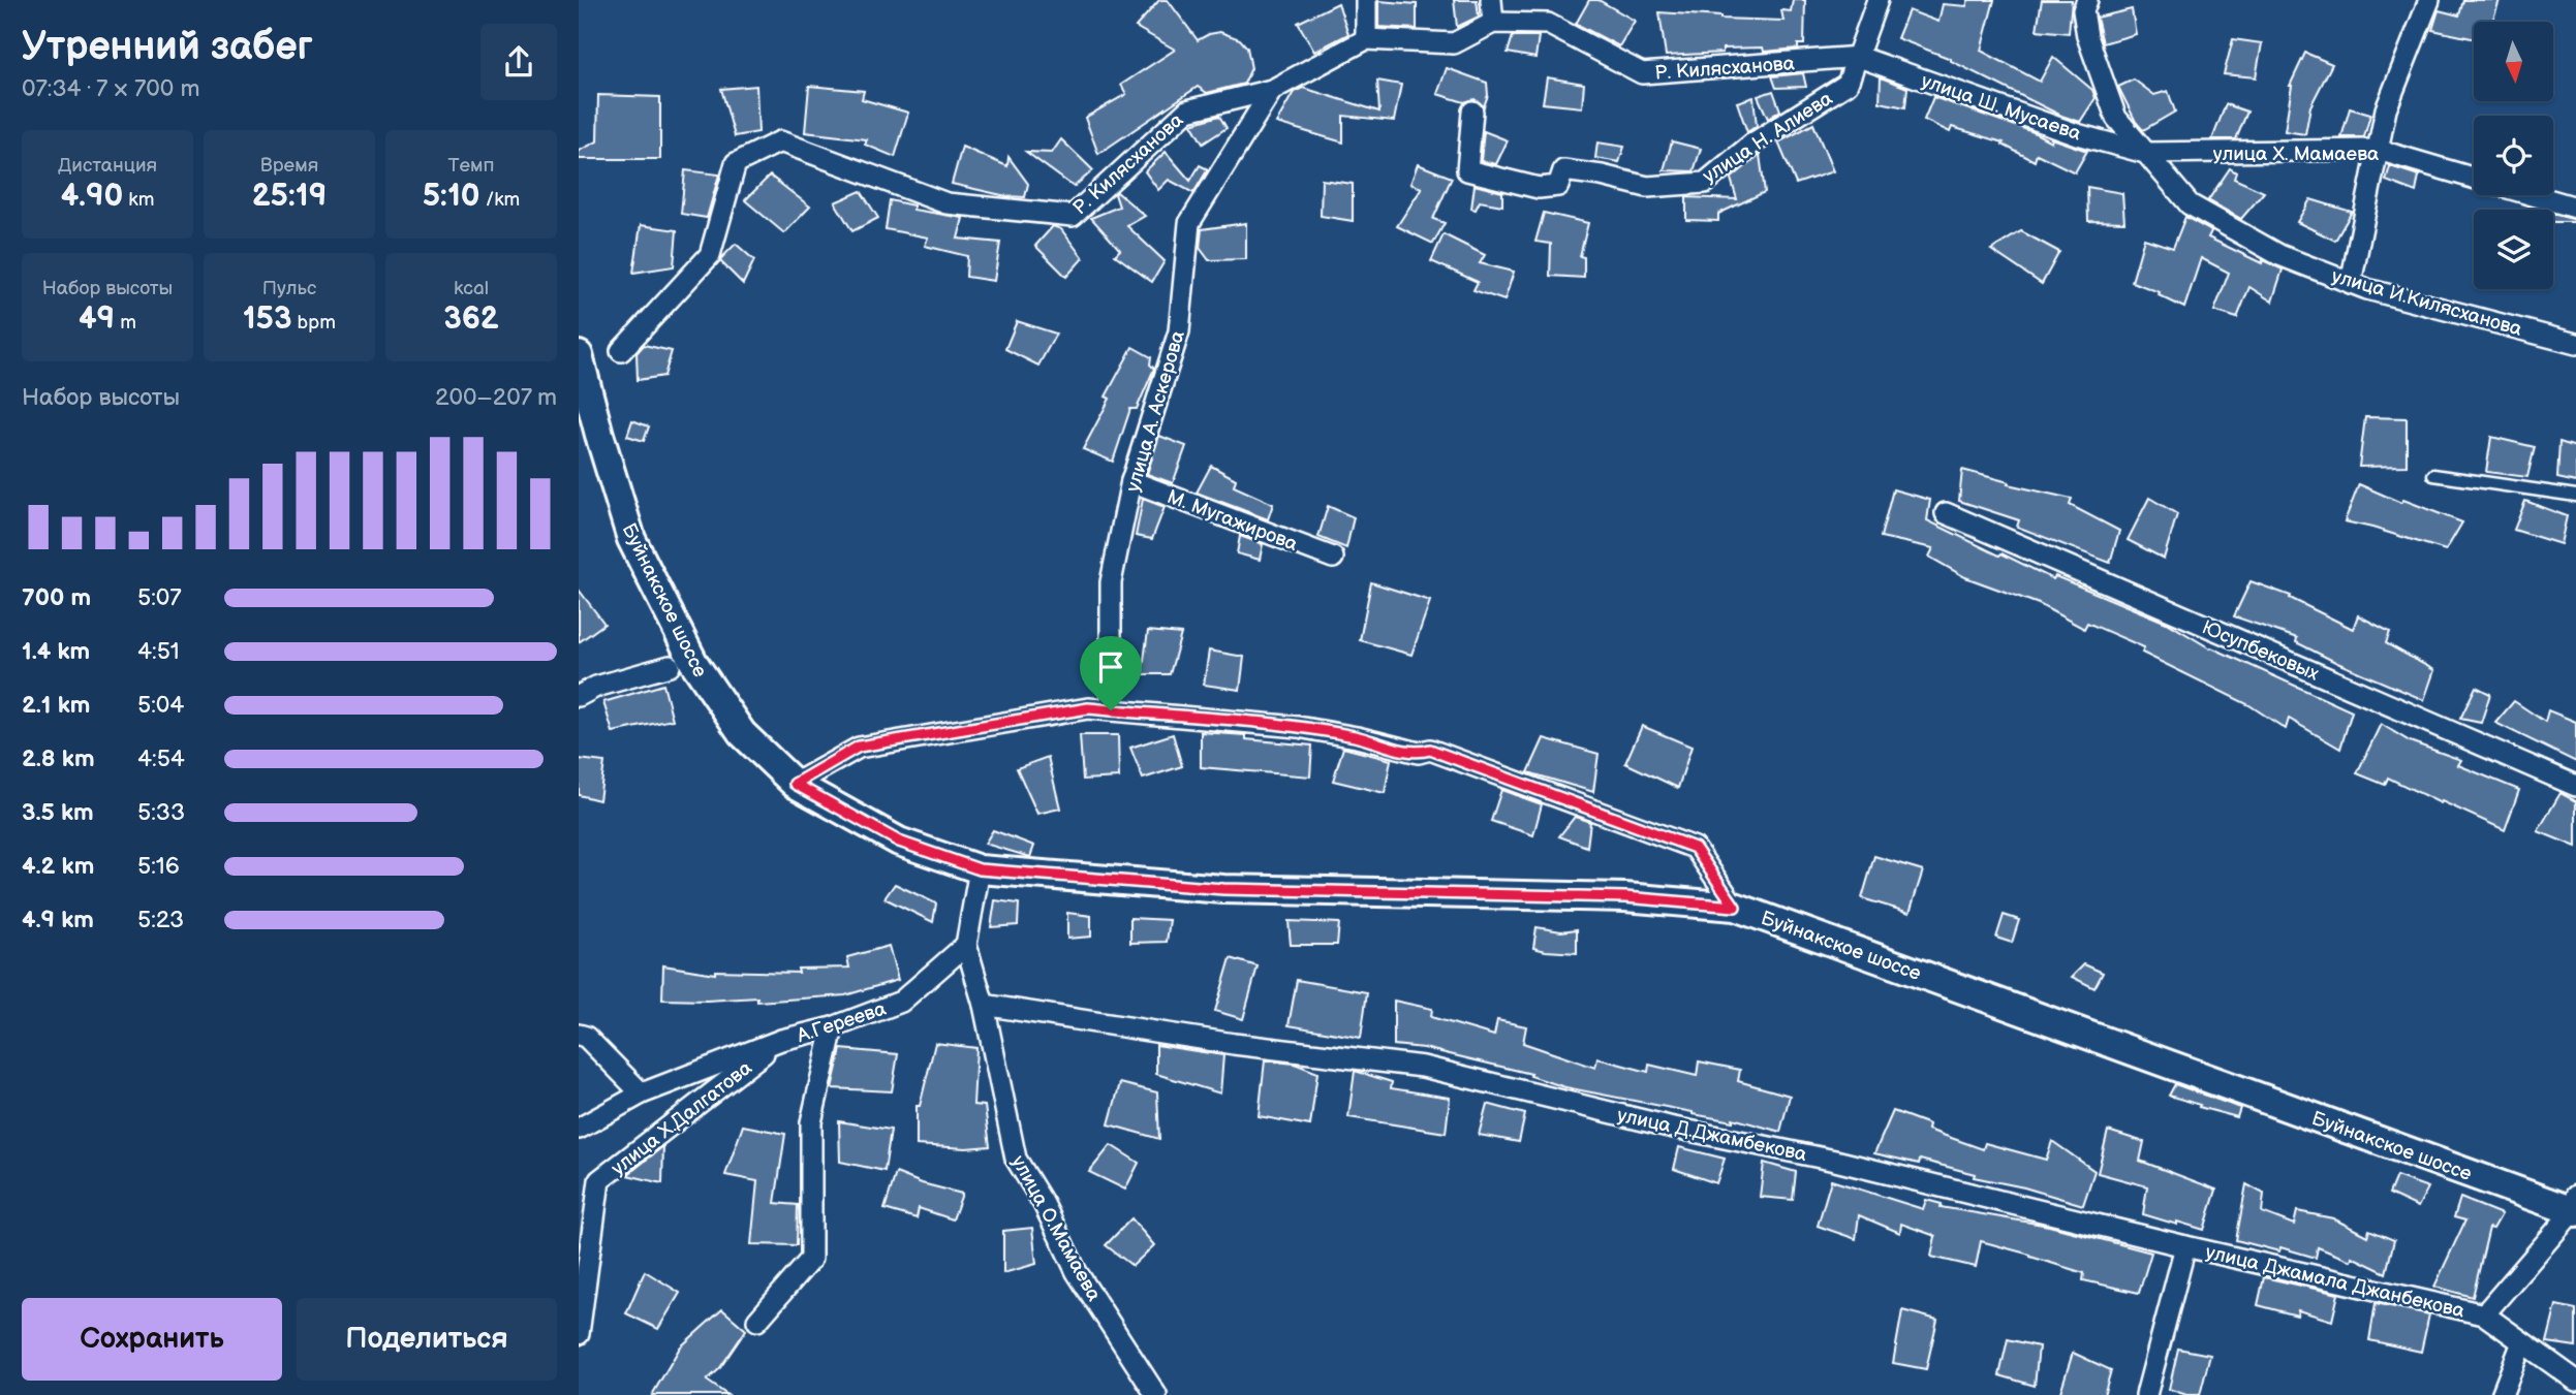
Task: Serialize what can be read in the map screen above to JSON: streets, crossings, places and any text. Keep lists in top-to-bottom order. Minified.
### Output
{"streets":{"main road":["Буйнакское шоссе"],"street":["Р. Килясханова","улица Ш. Мусаева","улица Н. Алиева","улица Х. Мамаева","улица И.Килясханова","улица А. Аскерова","М. Мугажирова","Юсупбековых","A.Гереева","улица Х.Далгатова","улица Д.Джамбекова","улица О.Мамаева","улица Джамала Джанбекова"]},"crossings":[["Р. Килясханова","улица Ш. Мусаева"],["Р. Килясханова","улица Н. Алиева"],["Р. Килясханова","улица А. Аскерова"],["улица Ш. Мусаева","улица Н. Алиева"],["улица Ш. Мусаева","улица Х. Мамаева"],["улица Ш. Мусаева","улица И.Килясханова"],["улица Х. Мамаева","улица И.Килясханова"],["улица А. Аскерова","М. Мугажирова"],["A.Гереева","улица Х.Далгатова"],["A.Гереева","улица О.Мамаева"],["улица Д.Джамбекова","улица О.Мамаева"],["улица Д.Джамбекова","улица Джамала Джанбекова"]],"north":"bottom","page":{"heading":["Утренний забег","07:34 · 7 × 700 m"],"stats":[["Дистанция","4.90 km"],["Время","25:19"],["Темп","5:10 /km"],["Набор высоты","49 m"],["Пульс","153 bpm"],["kcal","362"]],"chart":["Набор высоты","200–207 m"],"list":[{"name":"700 m","note":"5:07"},{"name":"1.4 km","note":"4:51"},{"name":"2.1 km","note":"5:04"},{"name":"2.8 km","note":"4:54"},{"name":"3.5 km","note":"5:33"},{"name":"4.2 km","note":"5:16"},{"name":"4.9 km","note":"5:23"}],"buttons":["Сохранить","Поделиться"]}}
